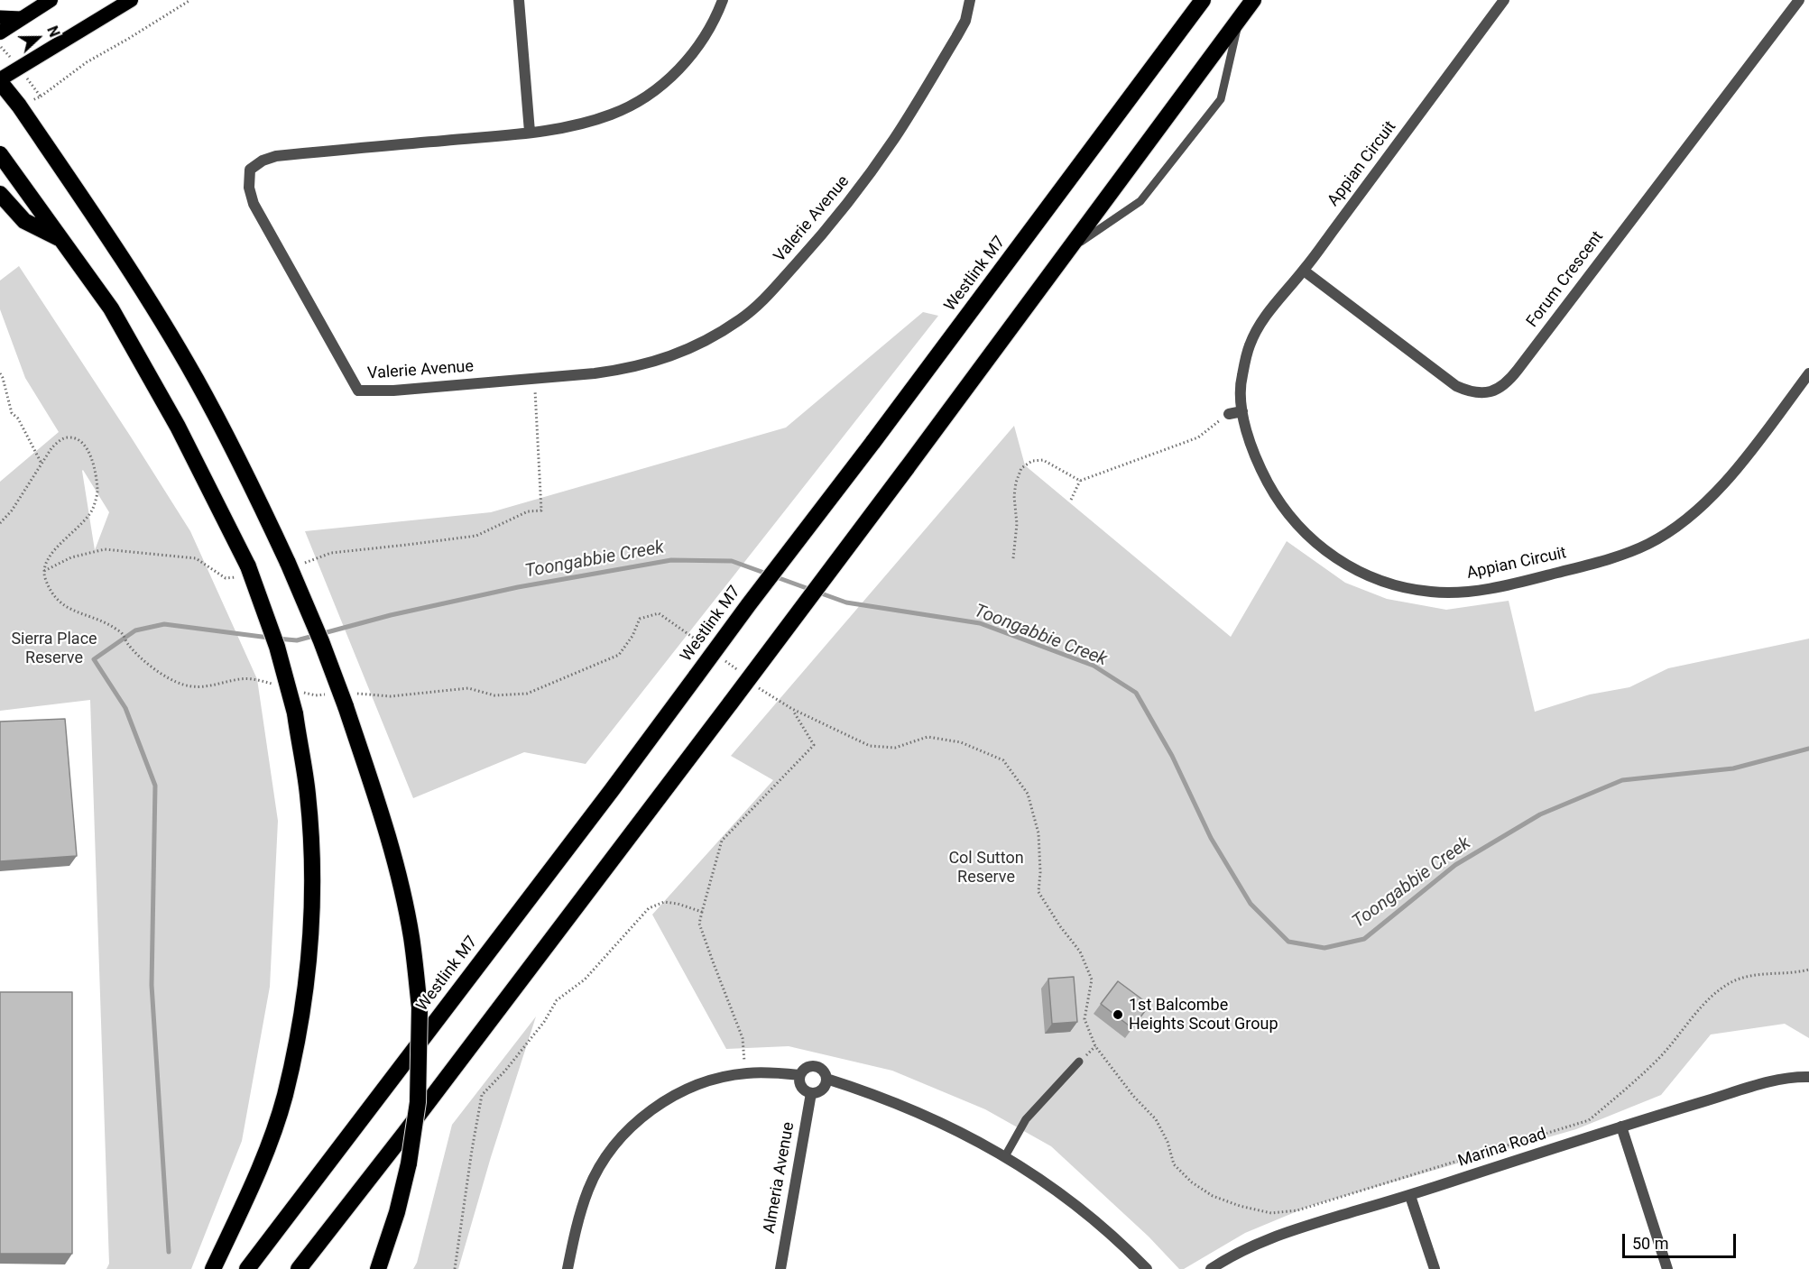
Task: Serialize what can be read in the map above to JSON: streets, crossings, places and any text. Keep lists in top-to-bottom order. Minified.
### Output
{"streets":{"highway":["Westlink M7"],"street":["Appian Circuit","Valerie Avenue","Forum Crescent","Marina Road","Almeria Avenue"]},"crossings":[["Appian Circuit","Forum Crescent"]],"water":["Toongabbie Creek"],"parks":["Sierra Place Reserve","Col Sutton Reserve"],"places":["1st Balcombe Heights Scout Group"],"scale_bar":"50 m","north":"right"}
